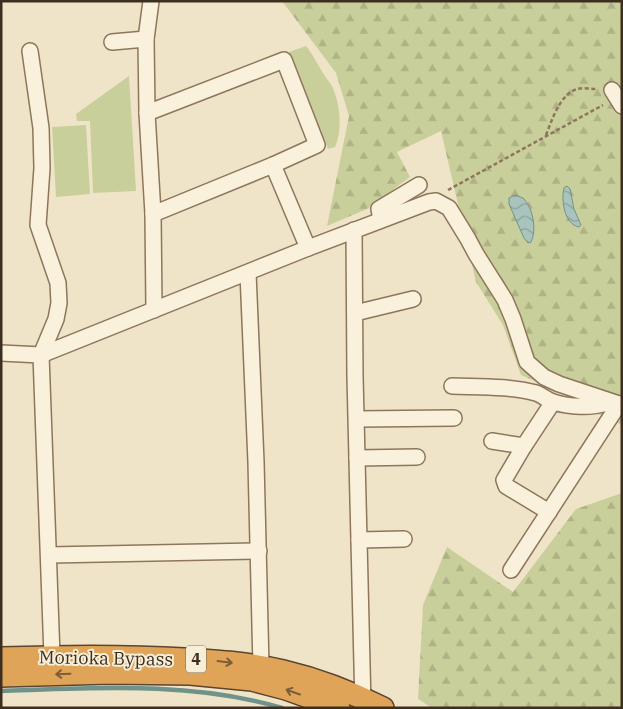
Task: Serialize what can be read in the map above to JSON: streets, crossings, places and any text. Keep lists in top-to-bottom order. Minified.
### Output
{"streets":{"highway":["Morioka Bypass","4"]}}
